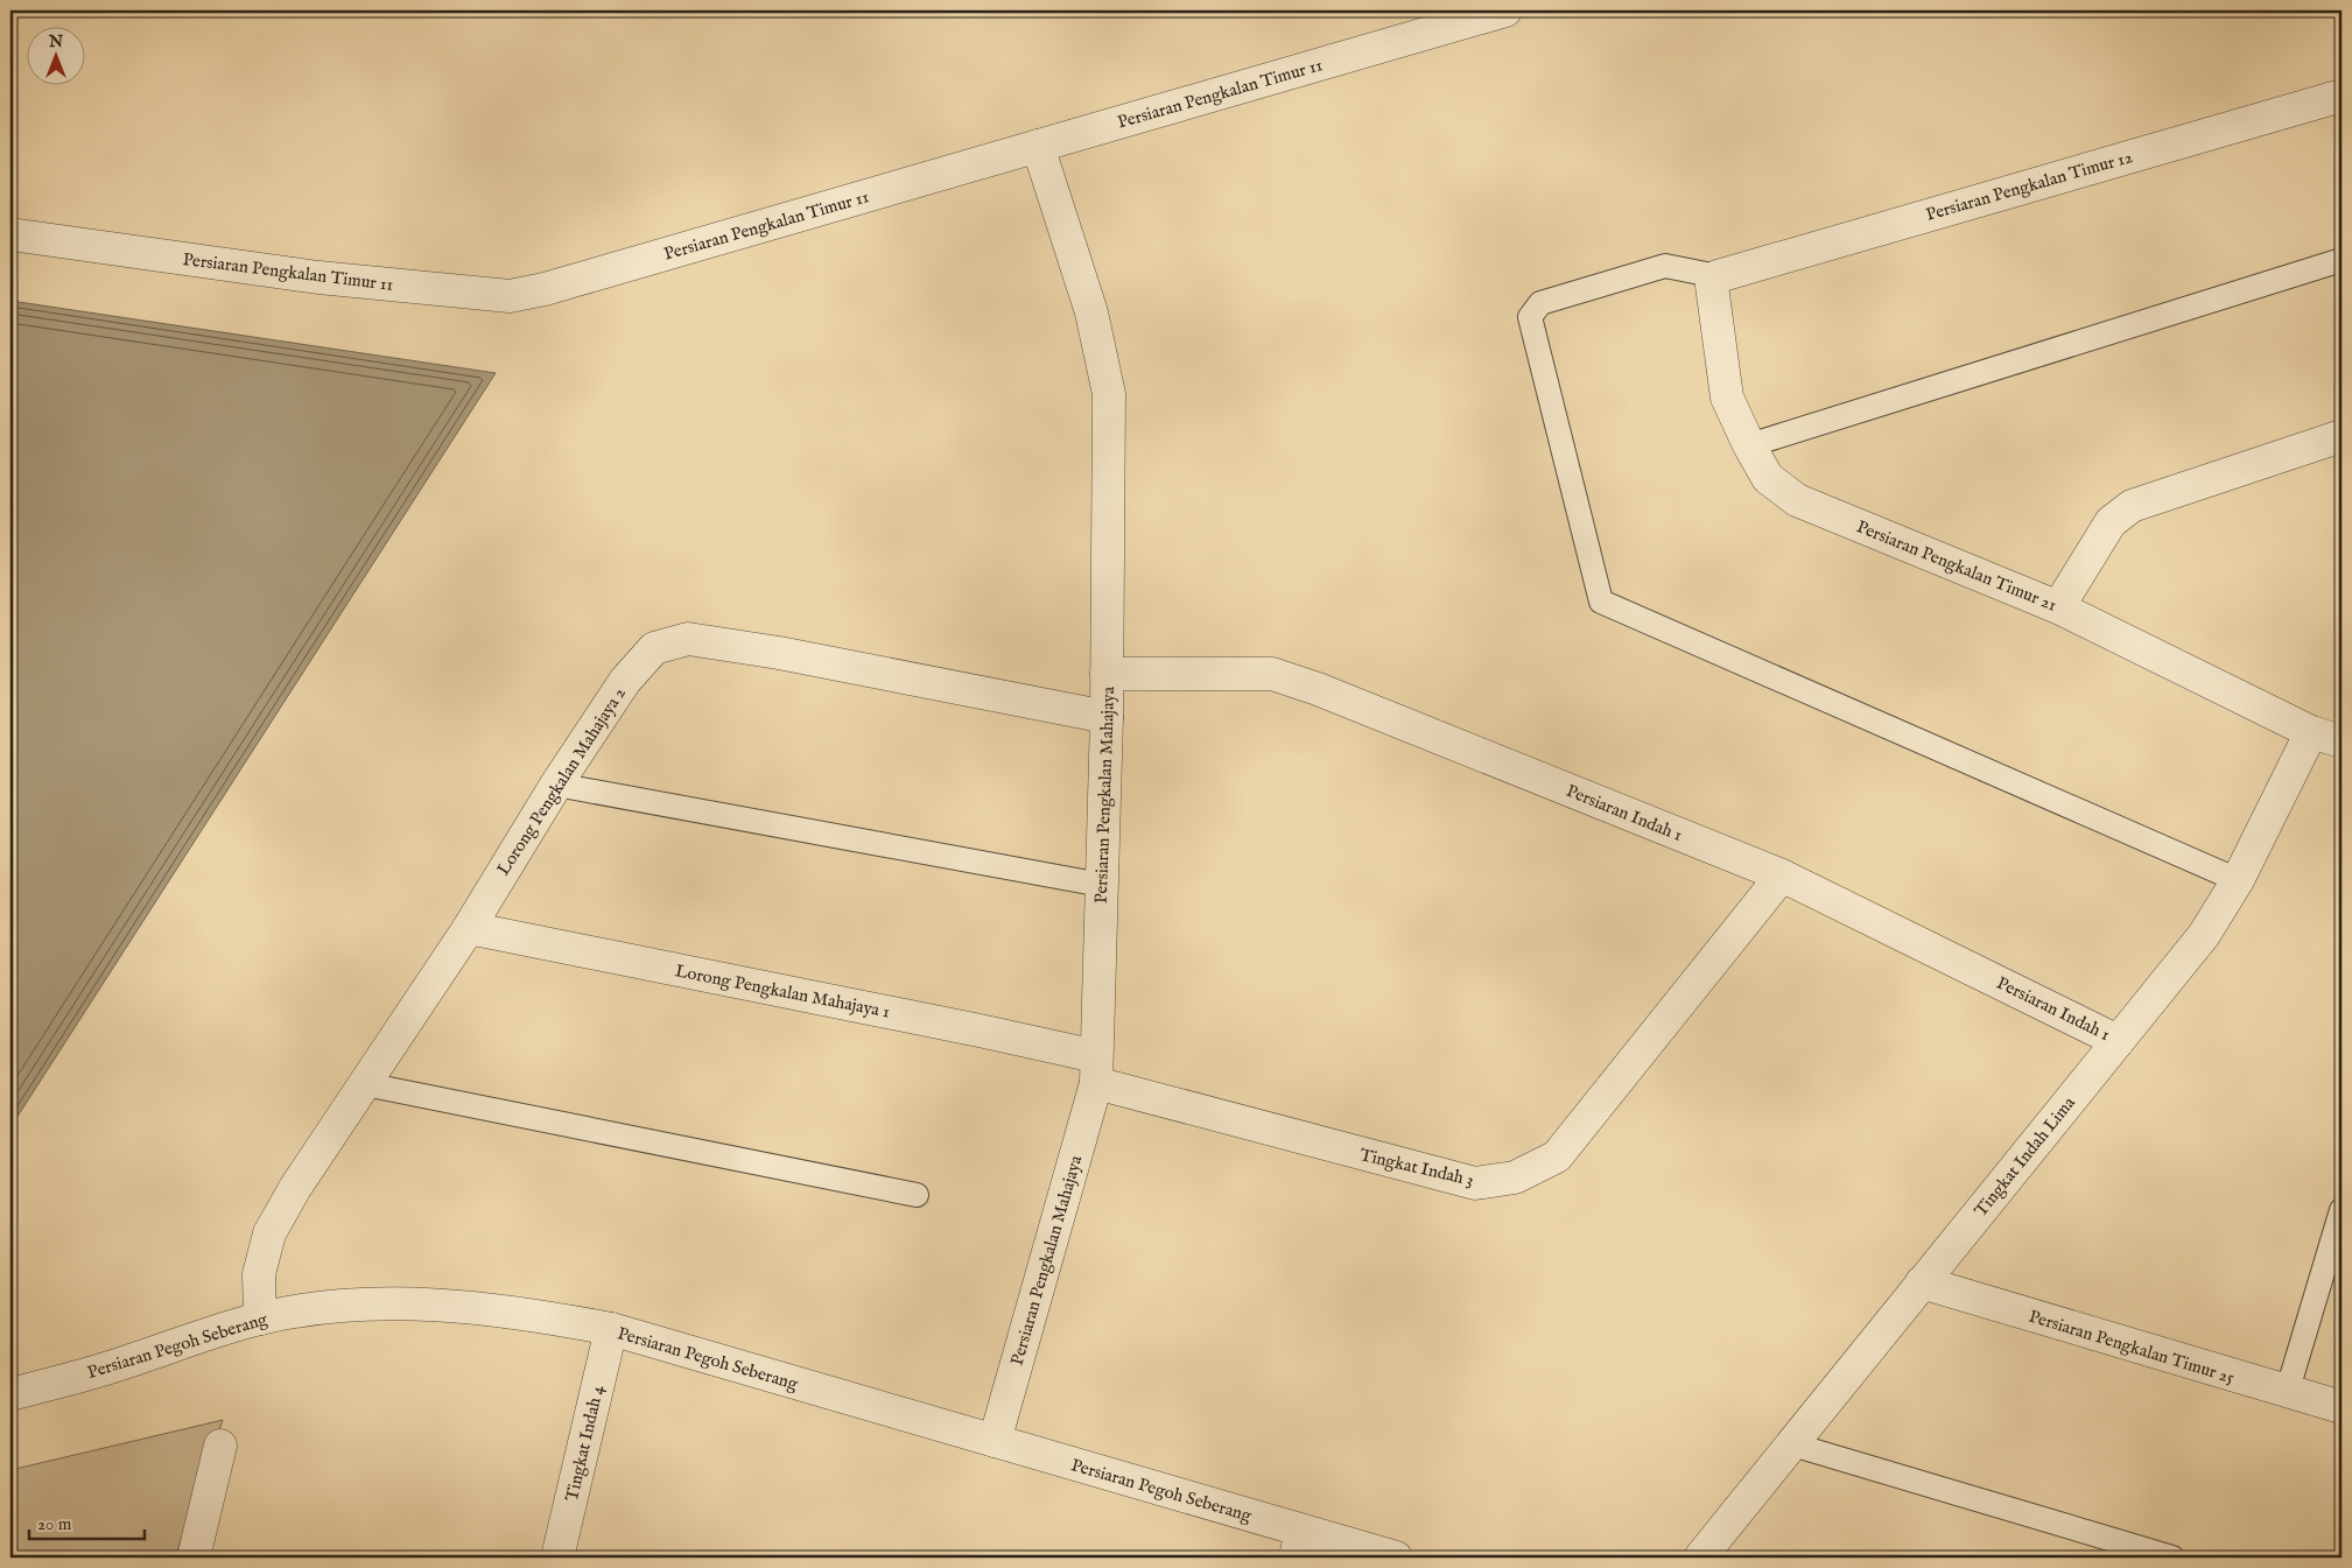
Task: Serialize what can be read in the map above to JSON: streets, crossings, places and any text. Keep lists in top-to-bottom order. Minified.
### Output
{"streets":{"street":["Persiaran Pengkalan Timur 11","Persiaran Pengkalan Timur 12","Persiaran Pengkalan Timur 21","Lorong Pengkalan Mahajaya 2","Persiaran Pengkalan Mahajaya","Persiaran Indah 1","Lorong Pengkalan Mahajaya 1","Tingkat Indah Lima","Tingkat Indah 3","Persiaran Pegoh Seberang","Persiaran Pengkalan Timur 25","Tingkat Indah 4"]},"crossings":[["Persiaran Pengkalan Timur 11","Persiaran Pengkalan Mahajaya"],["Persiaran Pengkalan Timur 12","Persiaran Pengkalan Timur 21"],["Persiaran Pengkalan Timur 21","Tingkat Indah Lima"],["Lorong Pengkalan Mahajaya 2","Persiaran Pengkalan Mahajaya"],["Lorong Pengkalan Mahajaya 2","Lorong Pengkalan Mahajaya 1"],["Lorong Pengkalan Mahajaya 2","Persiaran Pegoh Seberang"],["Persiaran Pengkalan Mahajaya","Persiaran Indah 1"],["Persiaran Pengkalan Mahajaya","Lorong Pengkalan Mahajaya 1"],["Persiaran Pengkalan Mahajaya","Tingkat Indah 3"],["Persiaran Pengkalan Mahajaya","Persiaran Pegoh Seberang"],["Persiaran Indah 1","Tingkat Indah Lima"],["Persiaran Indah 1","Tingkat Indah 3"],["Lorong Pengkalan Mahajaya 1","Tingkat Indah 3"],["Tingkat Indah Lima","Persiaran Pengkalan Timur 25"],["Persiaran Pegoh Seberang","Tingkat Indah 4"]],"scale_bar":"20 m","north":"top"}
